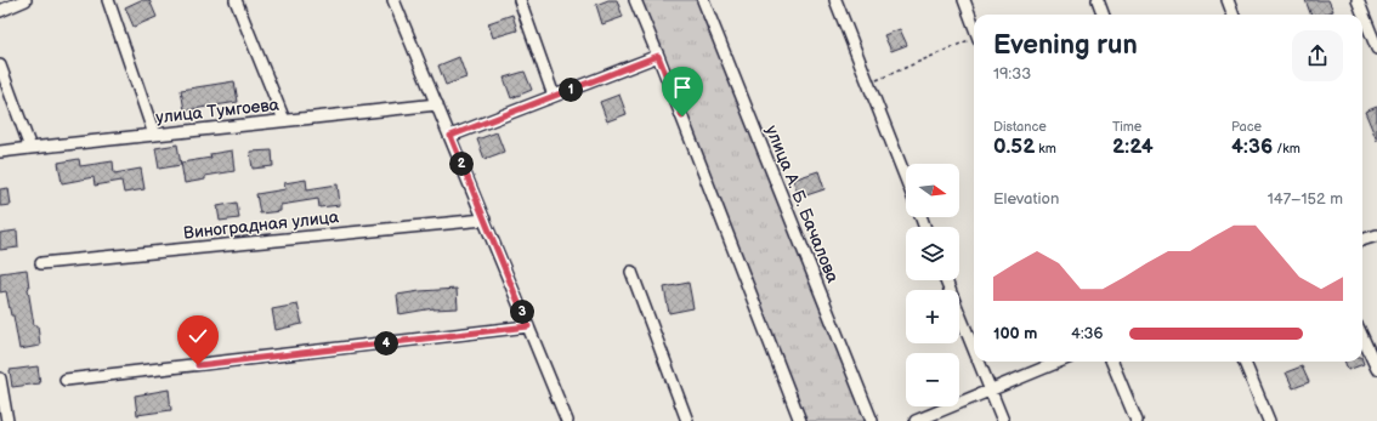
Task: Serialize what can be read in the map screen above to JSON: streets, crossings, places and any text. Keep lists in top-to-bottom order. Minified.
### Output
{"streets":{"street":["улица Тумгоева","улица А. Б. Бачалова","Виноградная улица"]},"north":"right","page":{"heading":["Evening run","19:33"],"pins":["1","2","3","4"],"stats":[["Distance","0.52 km"],["Time","2:24"],["Pace","4:36 /km"]],"map_buttons":["+","−"],"chart":["Elevation","147–152 m"],"list":[{"name":"100 m","note":"4:36"}]}}
